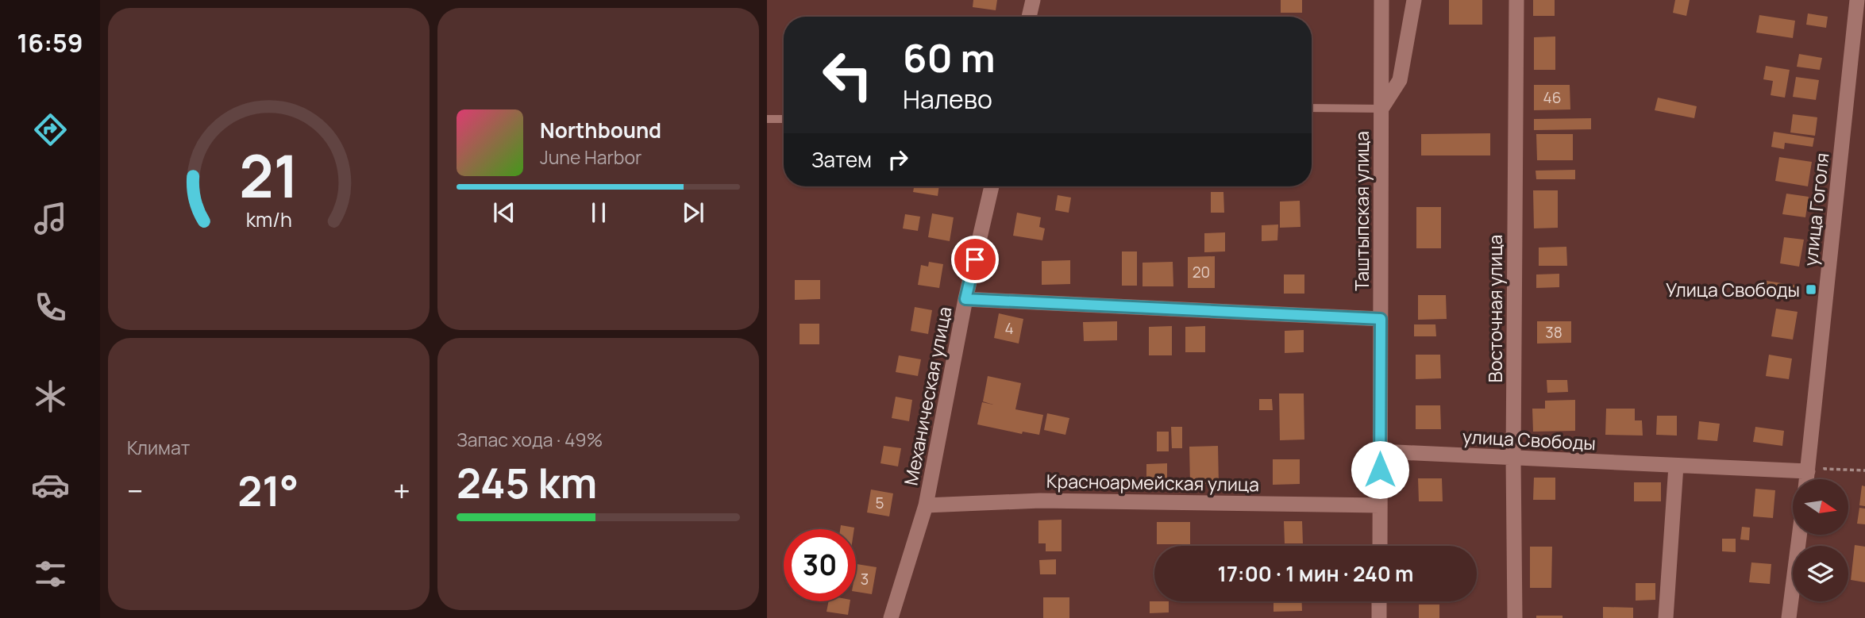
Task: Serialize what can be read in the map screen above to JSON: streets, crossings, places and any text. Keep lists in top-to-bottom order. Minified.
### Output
{"streets":{"street":["улица Гоголя","Таштыпская улица","Восточная улица","Механическая улица","улица Свободы","Красноармейская улица"]},"crossings":[["улица Гоголя","улица Свободы"],["Таштыпская улица","улица Свободы"],["Таштыпская улица","Красноармейская улица"],["Восточная улица","улица Свободы"],["Механическая улица","Красноармейская улица"]],"places":{"transit":["Улица Свободы"]},"house_numbers":["46","20","4","38","5","3"],"north":"right","page":{"tabs":"16:59","turn":["60 m","Налево"],"song":["Northbound","June Harbor"],"then":"Затем","tile":["Климат",["Запас хода · 49%","245 km"]],"heat":["−","21°","+"],"limit":"30","trip":"17:00 · 1 мин · 240 m","gauge":["21","km/h"]}}
